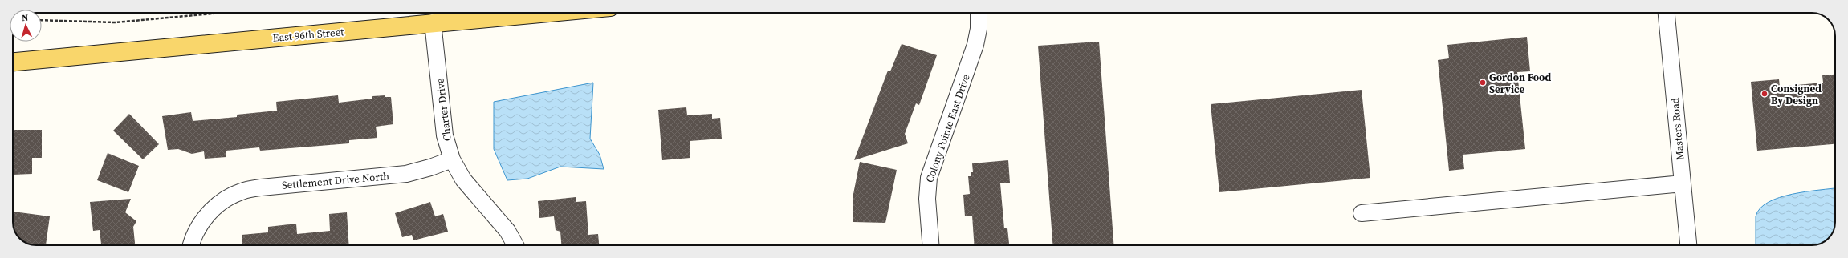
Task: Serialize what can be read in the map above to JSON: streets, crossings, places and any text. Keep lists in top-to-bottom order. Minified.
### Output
{"streets":{"main road":["East 96th Street"],"street":["Charter Drive","Colony Pointe East Drive","Masters Road","Settlement Drive North"]},"crossings":[["East 96th Street","Charter Drive"],["Charter Drive","Settlement Drive North"]],"places":["Gordon Food Service","Consigned By Design"],"north":"top"}
